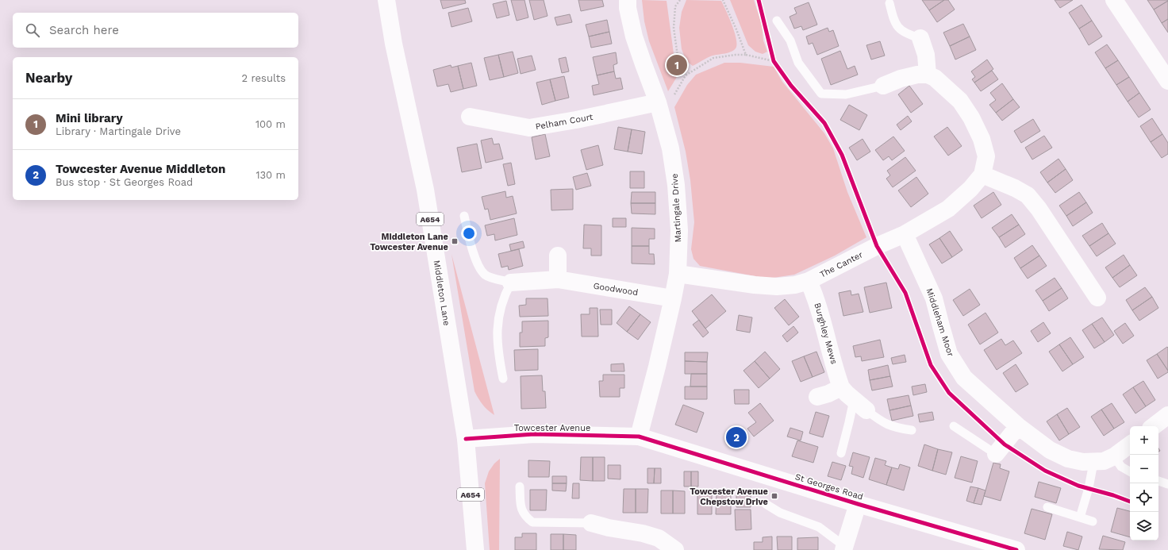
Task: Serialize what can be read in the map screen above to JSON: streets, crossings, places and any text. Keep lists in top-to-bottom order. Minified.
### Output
{"streets":{"street":["Pelham Court","Martingale Drive","A654","The Canter","Goodwood","Middleton Lane","Middleham Moor","Burghley Mews","Towcester Avenue","St Georges Road"]},"crossings":[["Pelham Court","Martingale Drive"],["Martingale Drive","The Canter"],["Martingale Drive","Goodwood"],["Martingale Drive","Towcester Avenue"],["Martingale Drive","St Georges Road"],["The Canter","Middleham Moor"],["The Canter","Burghley Mews"],["Middleton Lane","Towcester Avenue"],["Towcester Avenue","St Georges Road"]],"places":{"transit":["Middleton Lane Towcester Avenue","Towcester Avenue Chepstow Drive"]},"page":{"search":"Search here","pins":["1","2"],"heading":["Nearby","2 results"],"list":[{"mark":"1","name":"Mini library","note":"Library · Martingale Drive","value":"100 m"},{"mark":"2","name":"Towcester Avenue Middleton","note":"Bus stop · St Georges Road","value":"130 m"}],"map_buttons":["+","−"]}}
